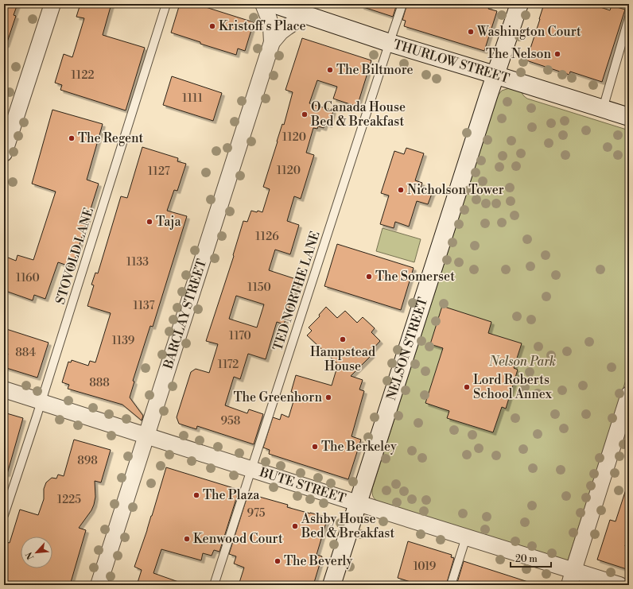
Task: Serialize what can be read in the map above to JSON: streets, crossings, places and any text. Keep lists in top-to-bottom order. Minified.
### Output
{"streets":{"street":["THURLOW STREET","BARCLAY STREET","NELSON STREET","BUTE STREET"],"lane":["STOVOLD LANE","TED NORTHE LANE"]},"crossings":[["THURLOW STREET","TED NORTHE LANE"],["THURLOW STREET","BARCLAY STREET"],["THURLOW STREET","NELSON STREET"],["STOVOLD LANE","BUTE STREET"],["TED NORTHE LANE","BUTE STREET"],["BARCLAY STREET","BUTE STREET"],["NELSON STREET","BUTE STREET"]],"parks":["Nelson Park"],"places":["Kristoff's Place","Washington Court","The Nelson","The Biltmore","O Canada House Bed & Breakfast","The Regent","Nicholson Tower","Taja","The Somerset","Hampstead House","Lord Roberts School Annex","The Greenhorn","The Berkeley","The Plaza","Ashby House Bed & Breakfast","Kenwood Court","The Beverly"],"house_numbers":["1122","1111","1120","1120","1127","1126","1133","1160","1150","1137","1170","1139","884","1172","888","958","898","1225","975","1019"],"scale_bar":"20 m","north":"bottom left"}
